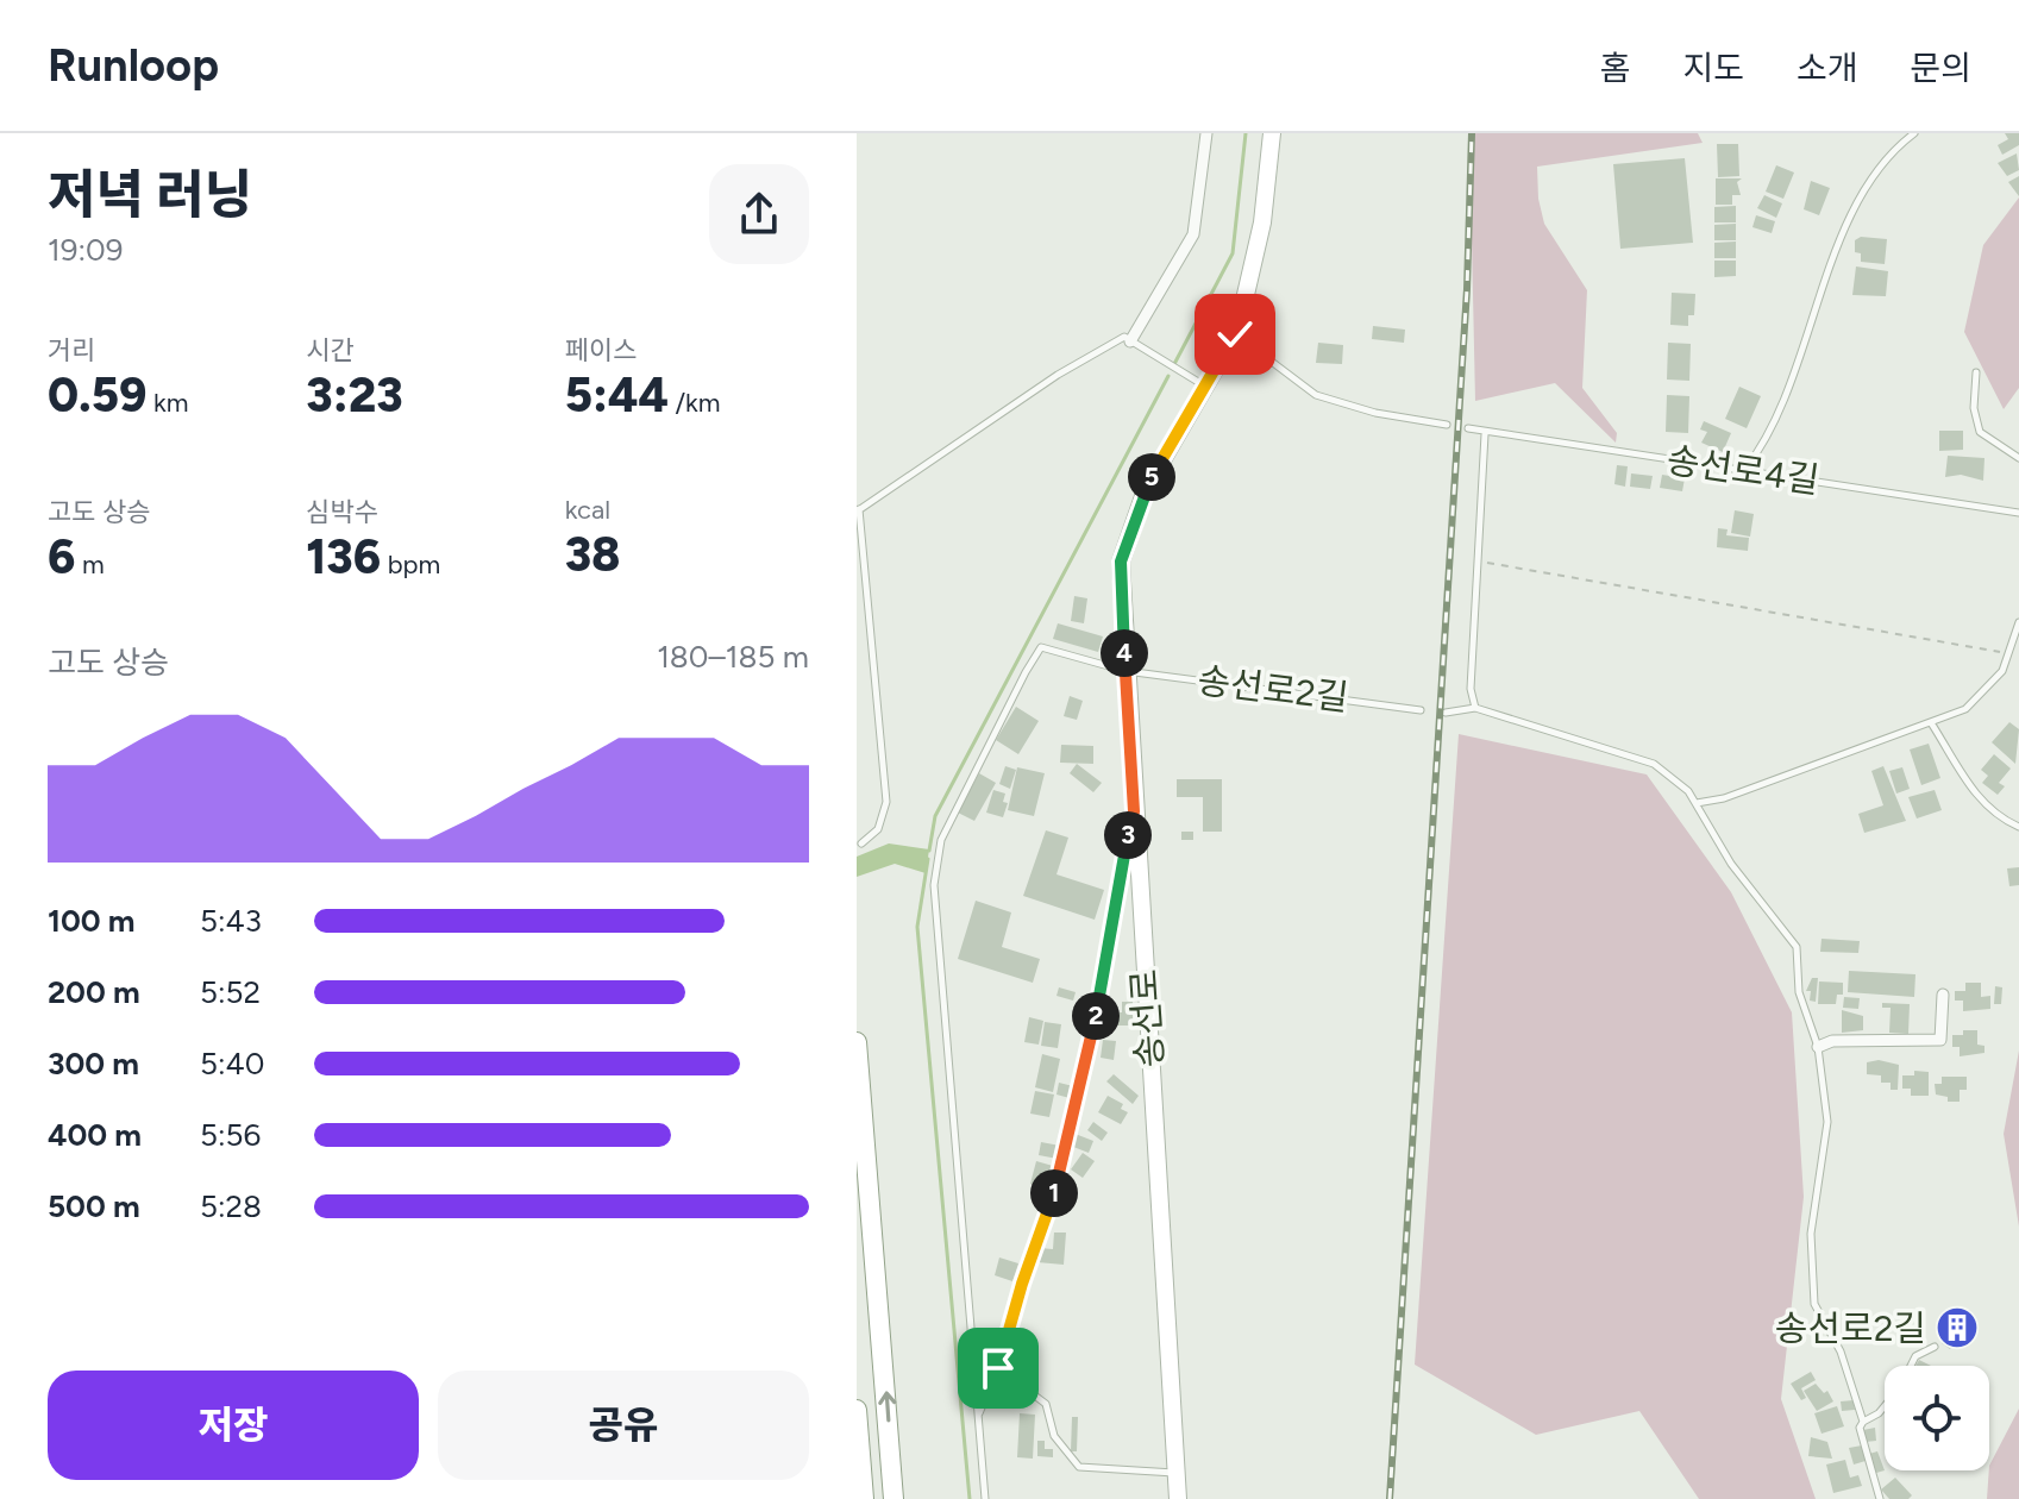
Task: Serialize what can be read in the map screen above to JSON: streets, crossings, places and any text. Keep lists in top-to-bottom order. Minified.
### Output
{"streets":{"street":["송선로"],"lane":["송선로4길","송선로2길"]},"crossings":[["송선로2길","송선로"]],"places":{"building":["송선로2길"]},"page":{"header":"Runloop","nav":["홈","지도","소개","문의"],"heading":["저녁 러닝","19:09"],"stats":[["거리","0.59 km"],["시간","3:23"],["페이스","5:44 /km"],["고도 상승","6 m"],["심박수","136 bpm"],["kcal","38"]],"pins":["5","4","3","2","1"],"chart":["고도 상승","180–185 m"],"list":[{"name":"100 m","note":"5:43"},{"name":"200 m","note":"5:52"},{"name":"300 m","note":"5:40"},{"name":"400 m","note":"5:56"},{"name":"500 m","note":"5:28"}],"buttons":["저장","공유"]}}
